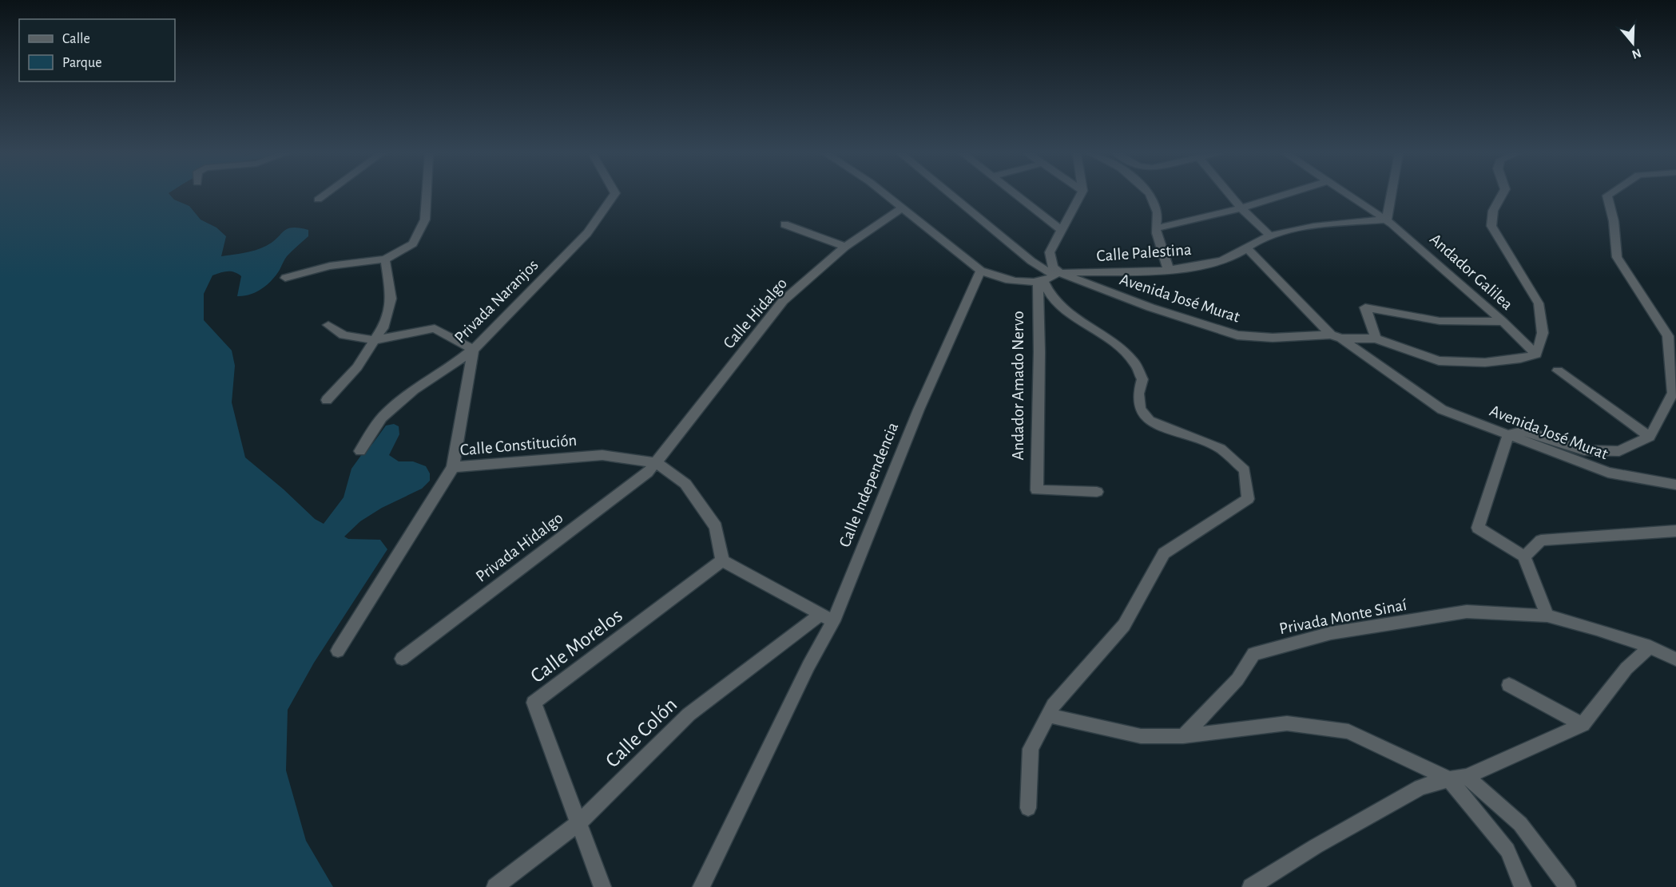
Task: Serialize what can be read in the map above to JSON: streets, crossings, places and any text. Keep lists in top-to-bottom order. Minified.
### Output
{"streets":{"street":["Calle Palestina","Andador Galilea","Avenida José Murat","Privada Naranjos","Calle Hidalgo","Andador Amado Nervo","Calle Constitución","Calle Independencia","Privada Hidalgo","Privada Monte Sinaí","Calle Morelos","Calle Colón"]},"crossings":[["Calle Palestina","Andador Galilea"],["Calle Palestina","Avenida José Murat"],["Calle Palestina","Andador Amado Nervo"],["Avenida José Murat","Andador Amado Nervo"],["Privada Naranjos","Calle Constitución"],["Calle Hidalgo","Calle Constitución"],["Calle Hidalgo","Privada Hidalgo"],["Calle Constitución","Privada Hidalgo"],["Calle Constitución","Calle Morelos"],["Calle Independencia","Calle Colón"],["Calle Morelos","Calle Colón"]],"legend":["Calle","Parque"],"north":"bottom"}
